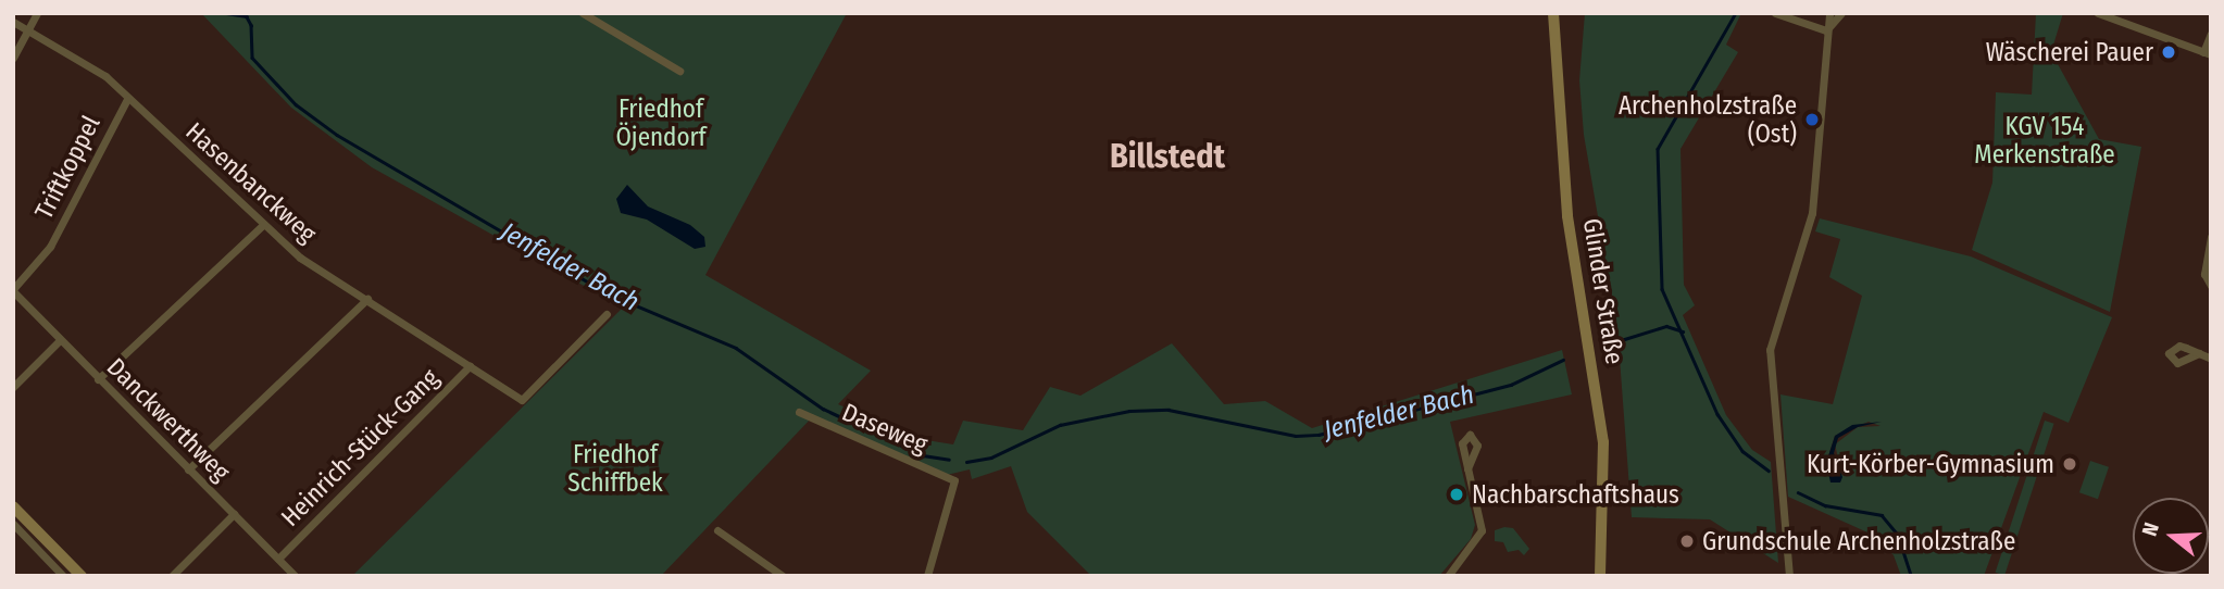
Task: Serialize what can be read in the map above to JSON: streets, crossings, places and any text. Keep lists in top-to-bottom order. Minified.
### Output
{"streets":{"main road":["Glinder Straße"],"street":["Triftkoppel","Hasenbanckweg","Danckwerthweg","Daseweg","Heinrich-Stück-Gang"]},"crossings":[["Triftkoppel","Hasenbanckweg"],["Triftkoppel","Danckwerthweg"],["Hasenbanckweg","Heinrich-Stück-Gang"],["Danckwerthweg","Heinrich-Stück-Gang"]],"districts":["Billstedt"],"water":["Jenfelder Bach"],"parks":["Friedhof Öjendorf","KGV 154 Merkenstraße","Friedhof Schiffbek"],"places":["Wäscherei Pauer","Archenholzstraße (Ost)","Kurt-Körber-Gymnasium","Nachbarschaftshaus","Grundschule Archenholzstraße"],"north":"left"}
